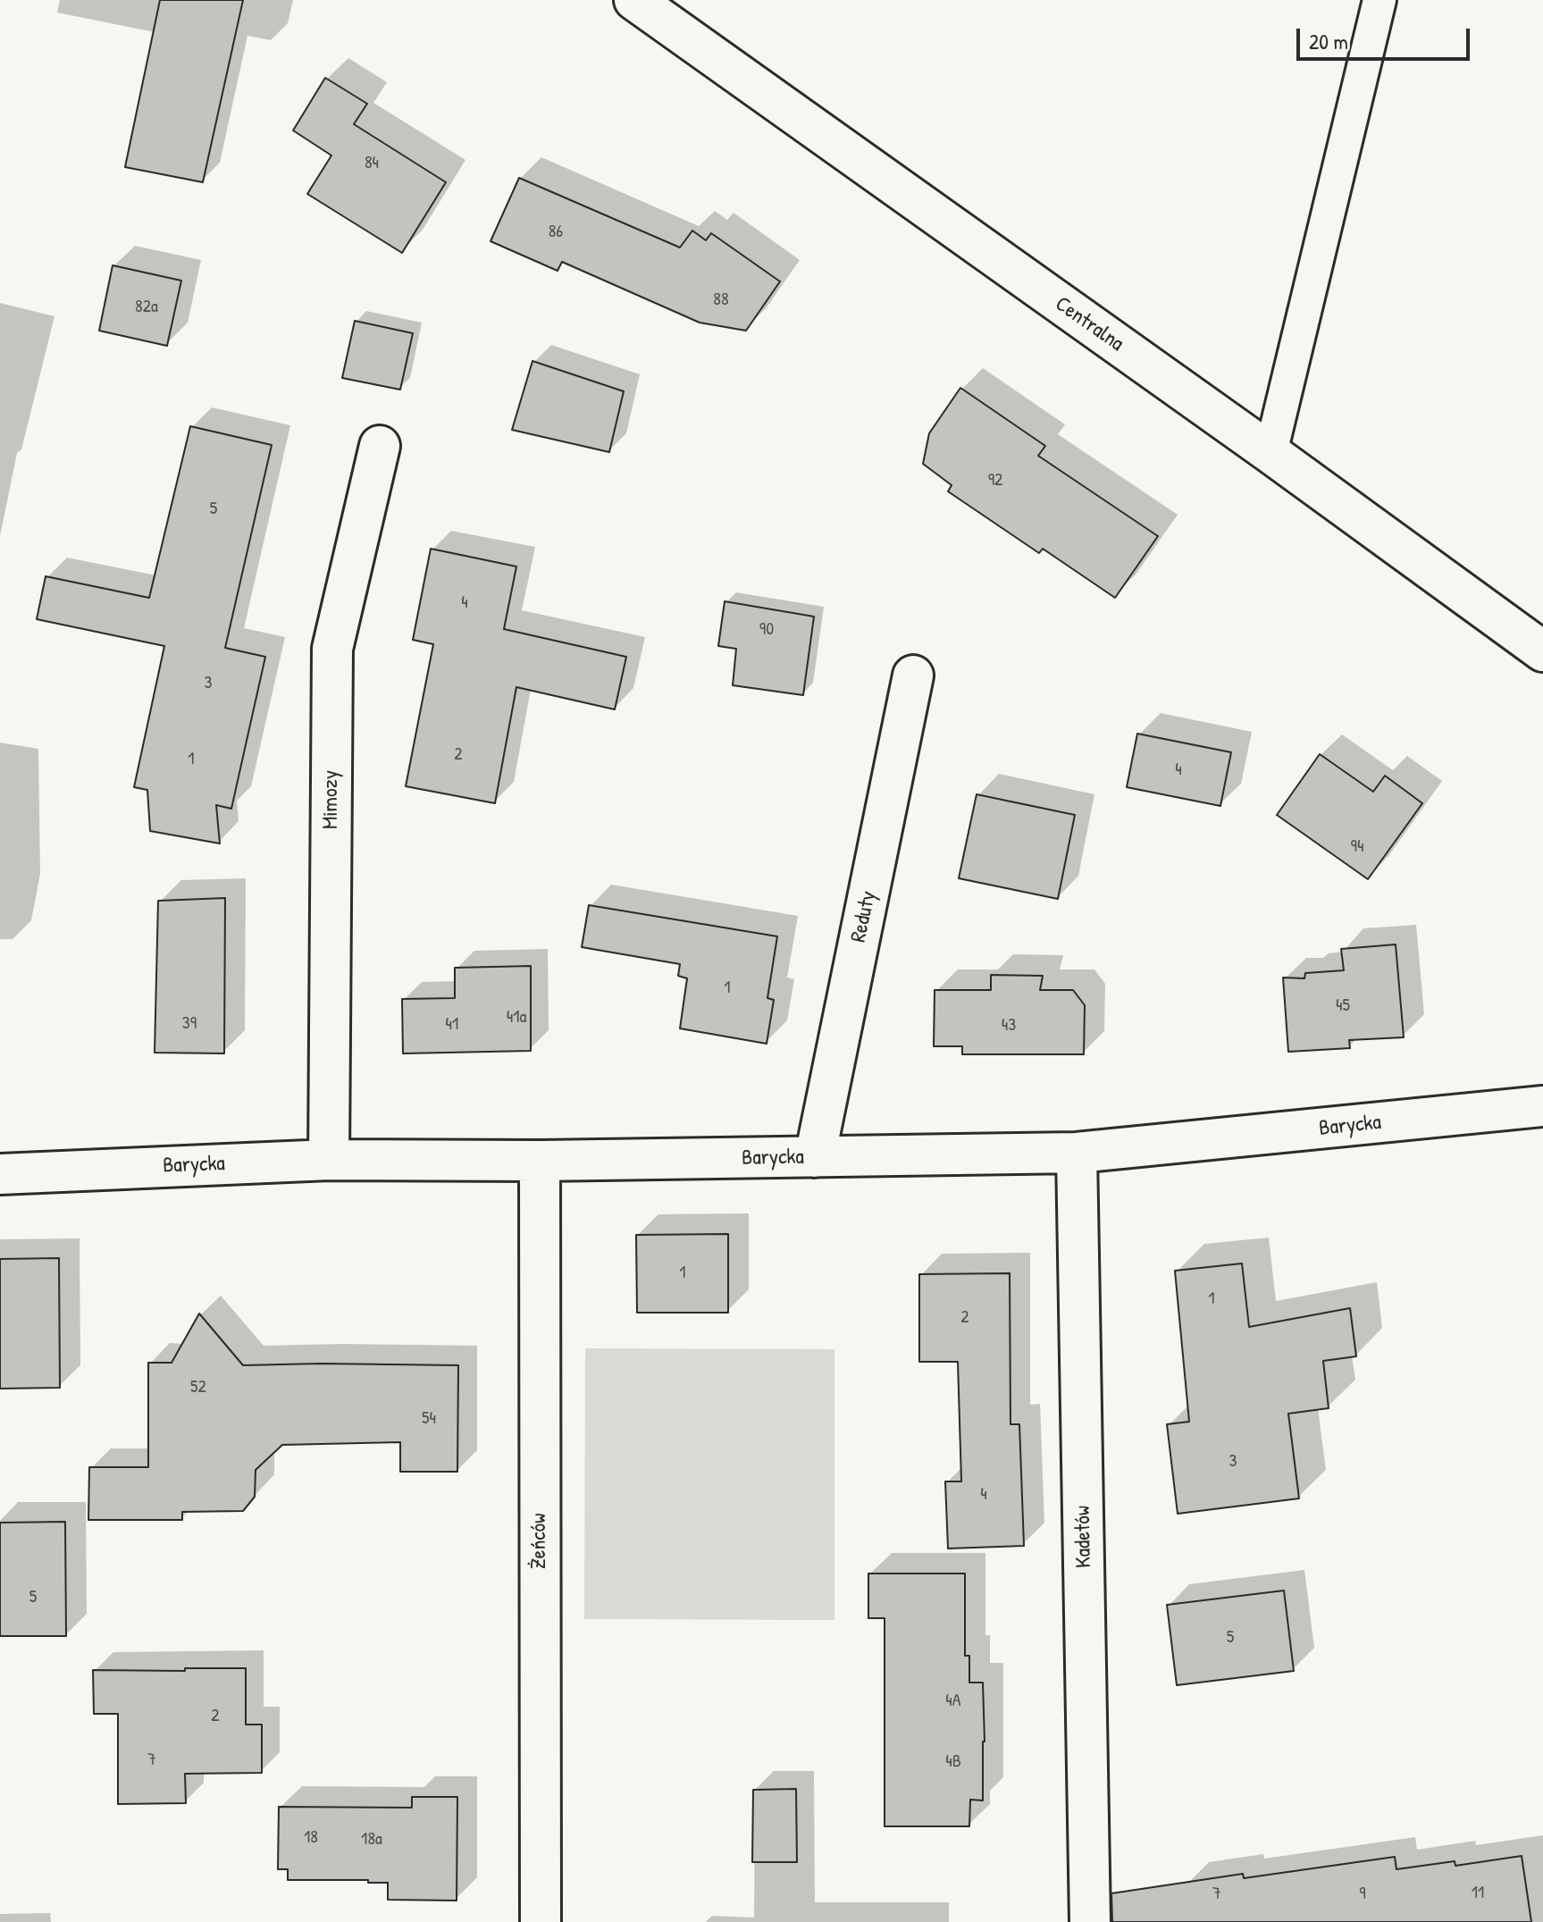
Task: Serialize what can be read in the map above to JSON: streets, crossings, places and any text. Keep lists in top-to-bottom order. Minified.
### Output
{"streets":{"street":["Centralna","Mimozy","Reduty","Barycka","Kadetów","Żeńców"]},"crossings":[["Mimozy","Barycka"],["Reduty","Barycka"],["Barycka","Kadetów"],["Barycka","Żeńców"]],"house_numbers":["84","86","88","82a","92","5","4","90","3","2","1","4","94","1","45","41a","39","41","43","1","1","2","52","54","3","4","5","5","4A","2","7","4B","18","18a","11","7","9"],"scale_bar":"20 m"}
